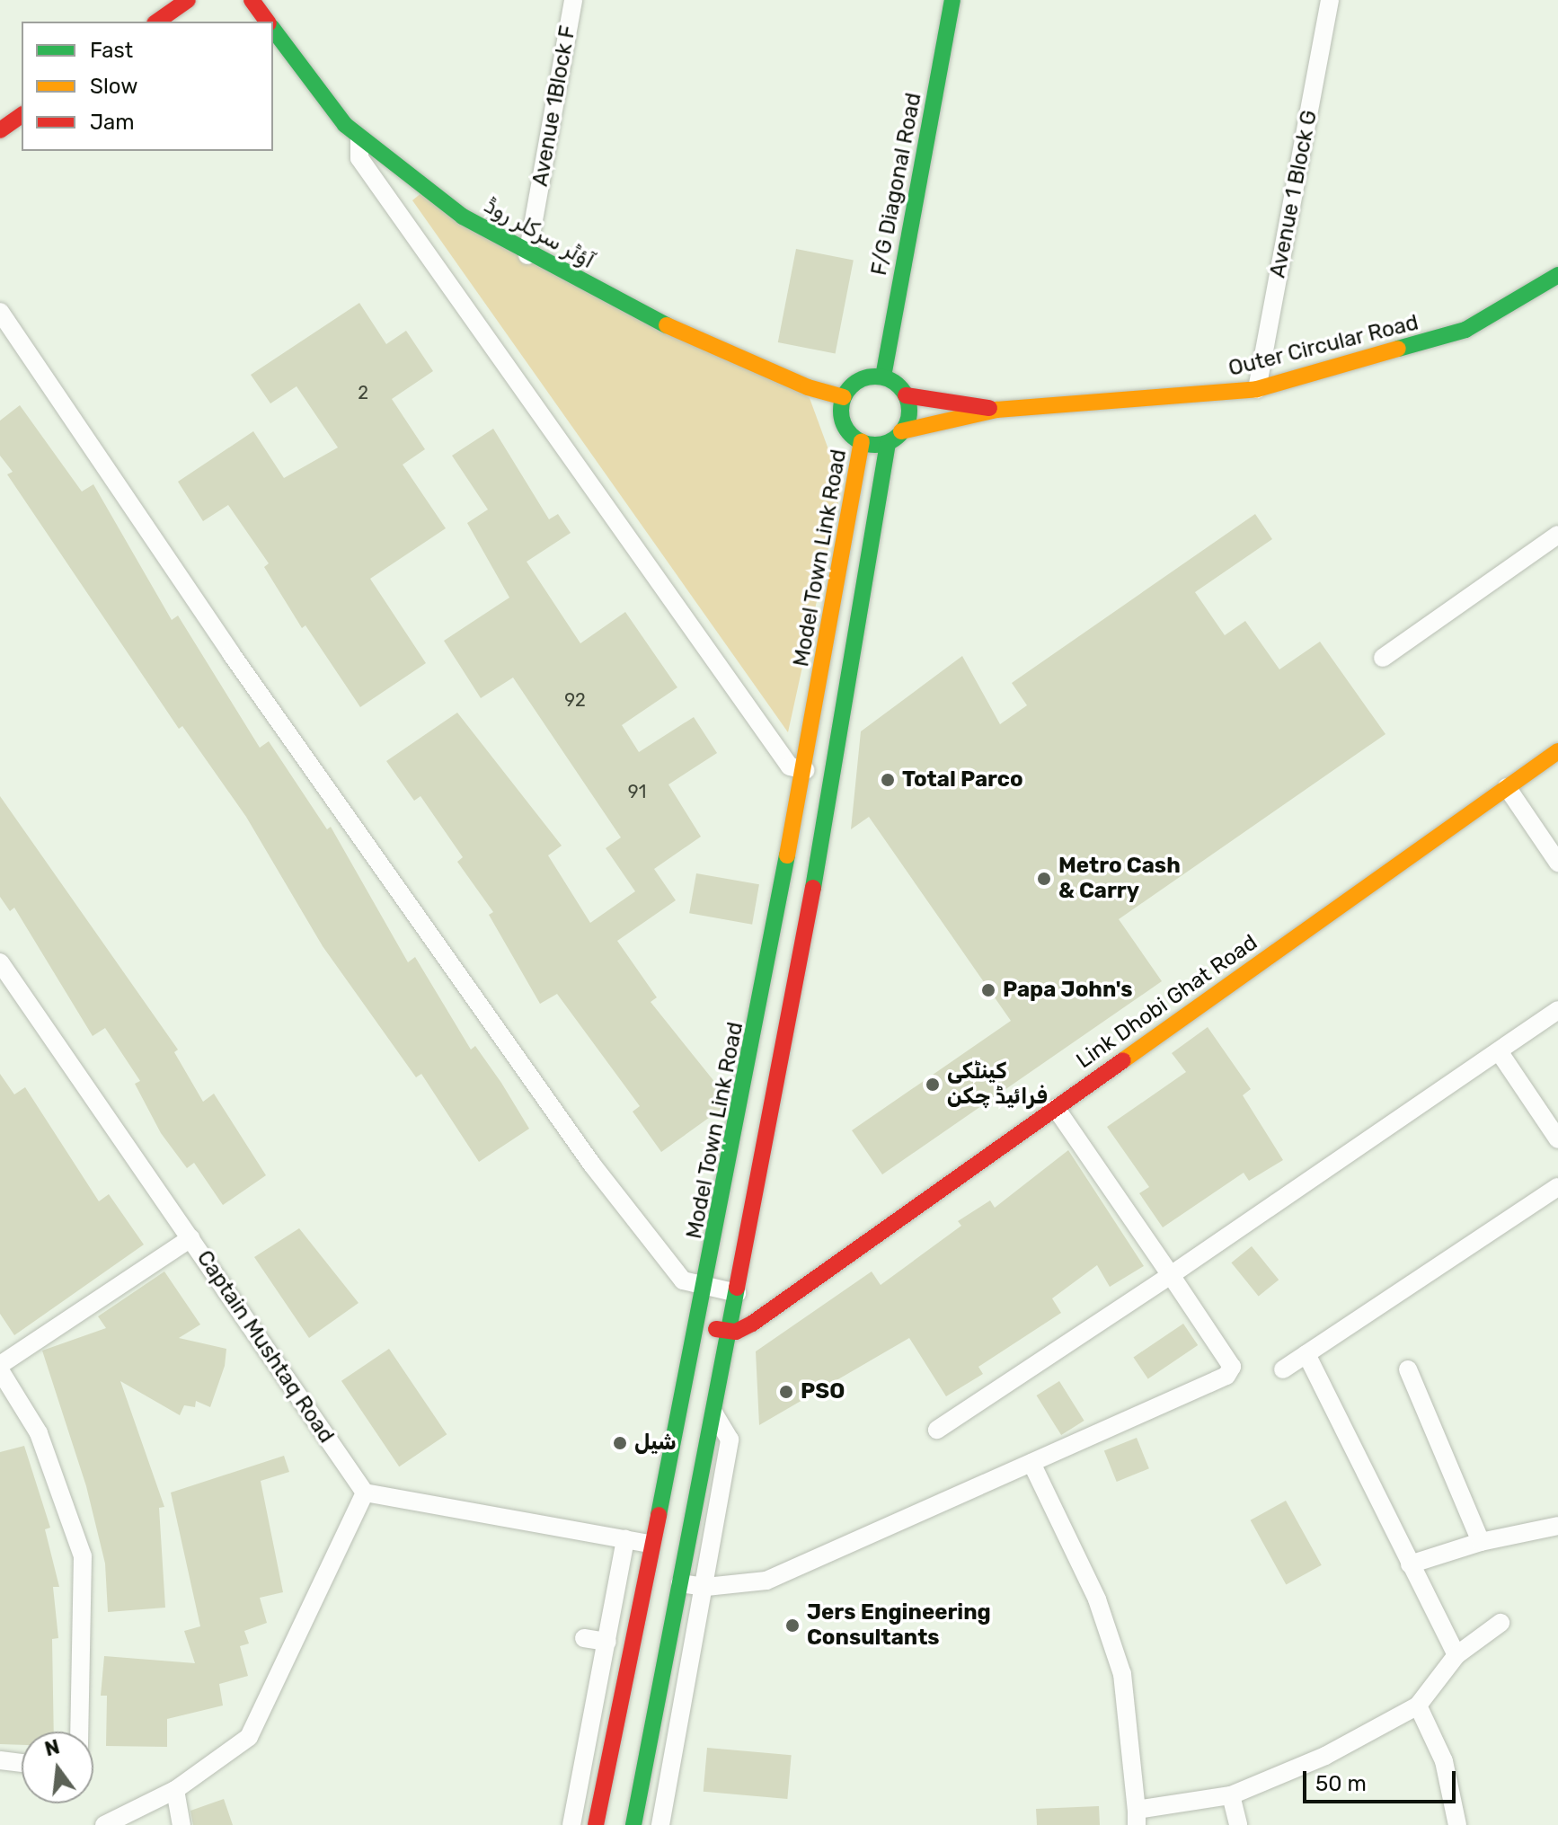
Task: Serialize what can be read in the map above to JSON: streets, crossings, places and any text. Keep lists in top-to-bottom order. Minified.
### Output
{"streets":{"main road":["F/G Diagonal Road","آؤٹر سرکلر روڈ","Outer Circular Road","Model Town Link Road","Link Dhobi Ghat Road"],"street":["Avenue 1Block F","Avenue 1 Block G","Captain Mushtaq Road"]},"crossings":[["Avenue 1Block F","آؤٹر سرکلر روڈ"],["F/G Diagonal Road","آؤٹر سرکلر روڈ"],["F/G Diagonal Road","Outer Circular Road"],["F/G Diagonal Road","Model Town Link Road"],["Avenue 1 Block G","Outer Circular Road"],["آؤٹر سرکلر روڈ","Outer Circular Road"],["آؤٹر سرکلر روڈ","Model Town Link Road"],["Outer Circular Road","Model Town Link Road"]],"places":["Total Parco","Metro Cash & Carry","Papa John's","کینٹکی فرائیڈ چکن","PSO","شیل","Jers Engineering Consultants"],"house_numbers":["2","92","91"],"legend":["Fast","Slow","Jam"],"scale_bar":"50 m","north":"top"}
